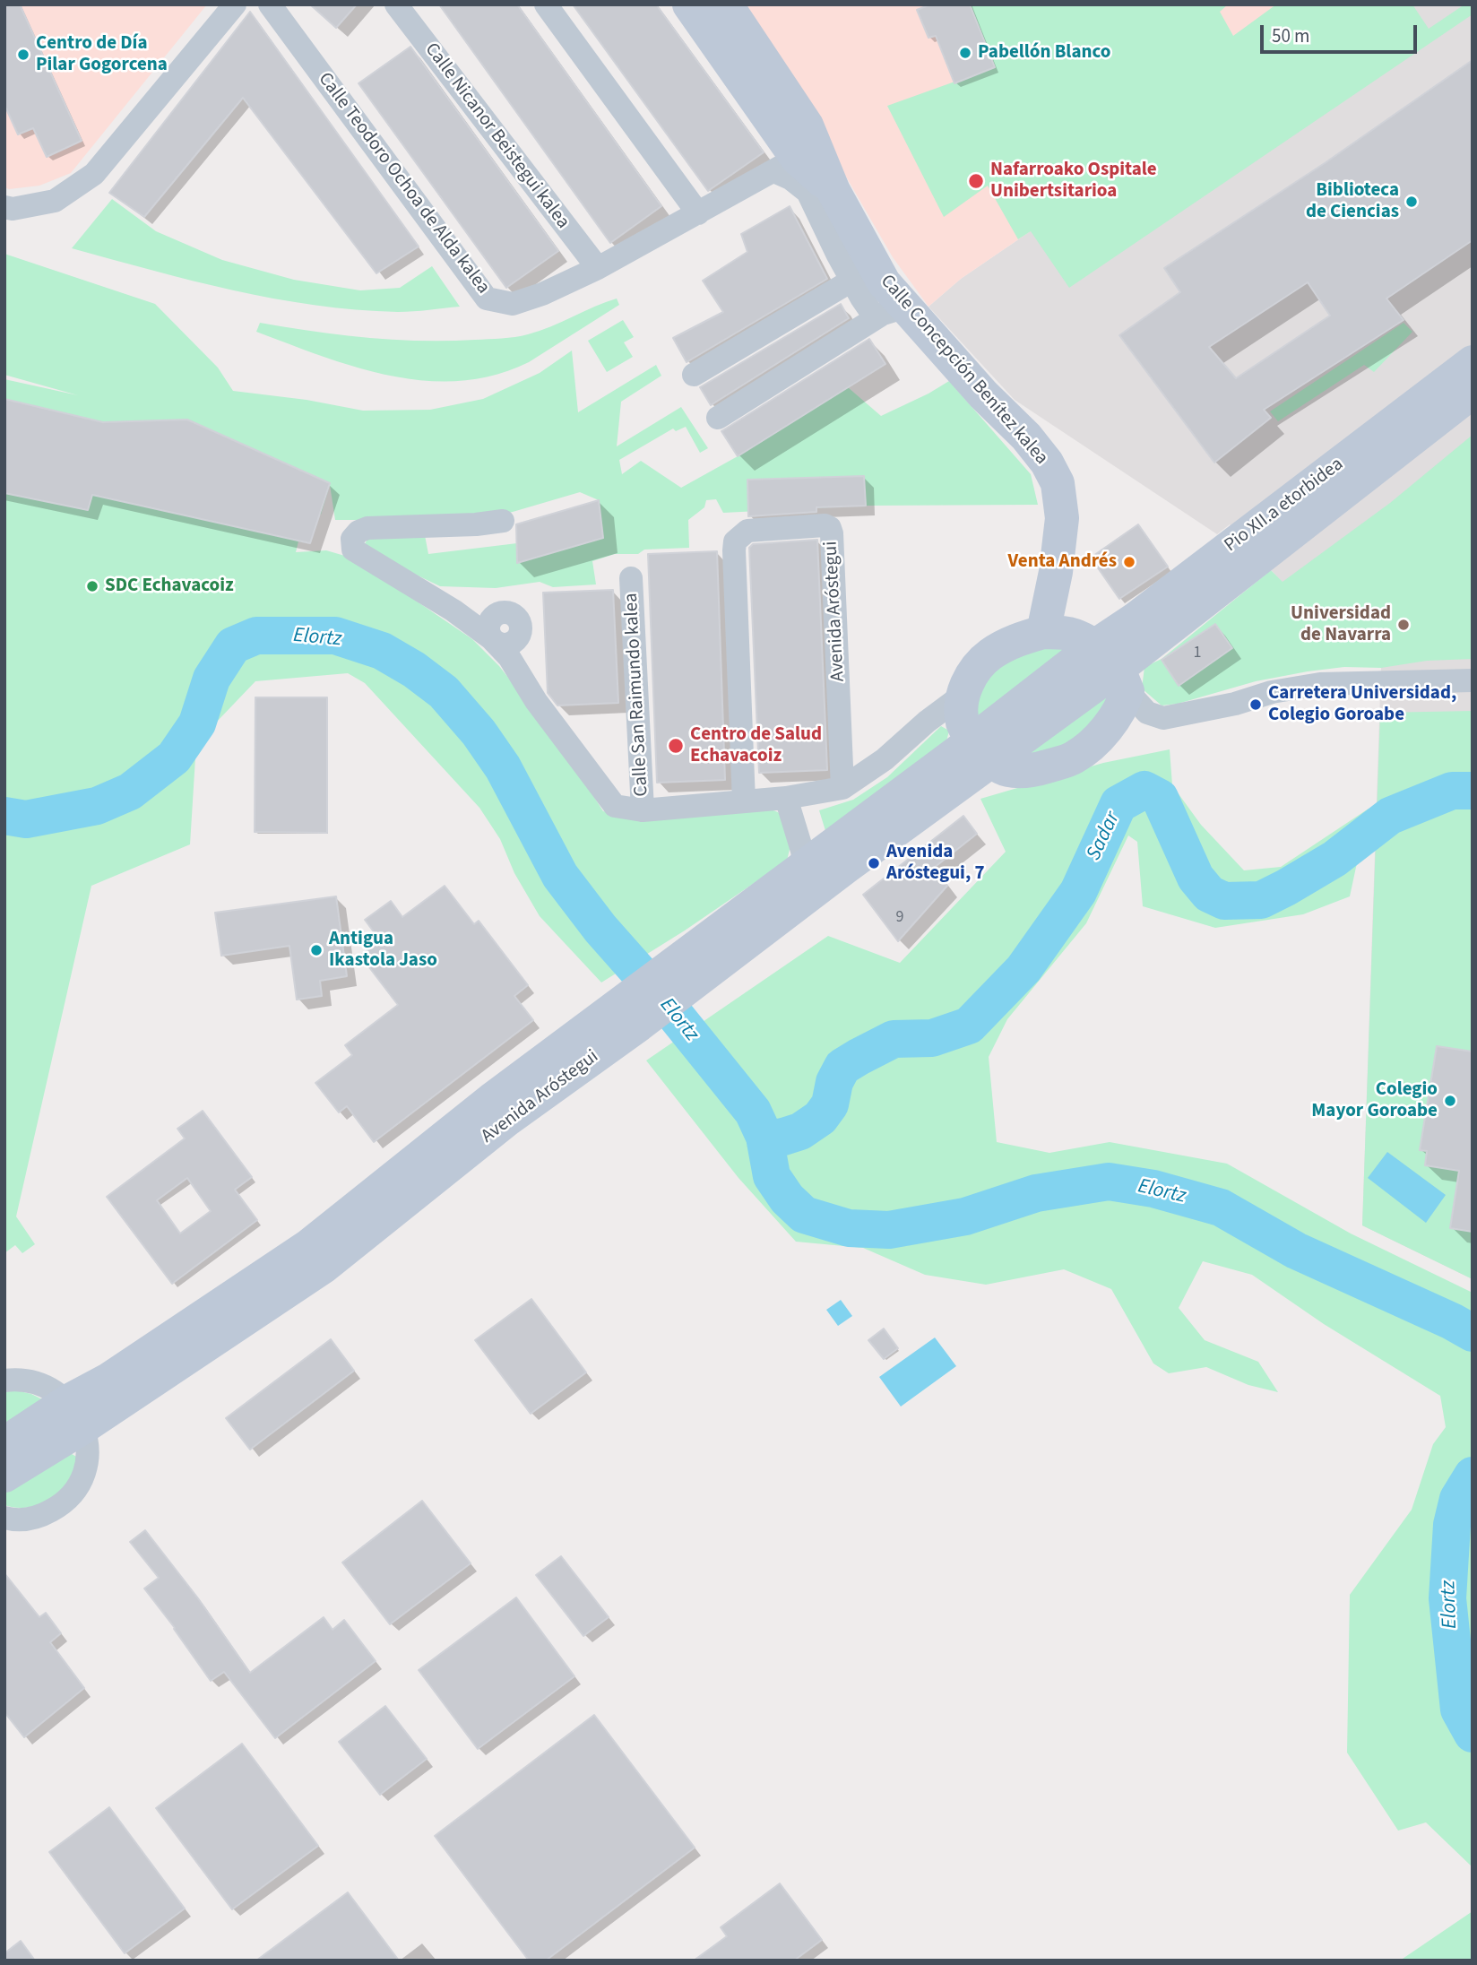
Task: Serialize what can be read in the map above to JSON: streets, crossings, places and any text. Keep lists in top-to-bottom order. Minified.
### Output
{"streets":{"main road":["Calle Concepción Benítez kalea","Pio XII.a etorbidea","Avenida Aróstegui"],"street":["Calle Nicanor Beistegui kalea","Calle Teodoro Ochoa de Alda kalea","Calle San Raimundo kalea"]},"crossings":[["Calle Nicanor Beistegui kalea","Calle Teodoro Ochoa de Alda kalea"],["Calle Teodoro Ochoa de Alda kalea","Calle Concepción Benítez kalea"],["Pio XII.a etorbidea","Avenida Aróstegui"]],"water":["Elortz","Sadar"],"places":["Pabellón Blanco","Centro de Día Pilar Gogorcena","Nafarroako Ospitale Unibertsitarioa","Biblioteca de Ciencias","Venta Andrés","SDC Echavacoiz","Universidad de Navarra","Carretera Universidad, Colegio Goroabe","Centro de Salud Echavacoiz","Avenida Aróstegui, 7","Antigua Ikastola Jaso","Colegio Mayor Goroabe"],"house_numbers":["1","9"],"scale_bar":"50 m"}
